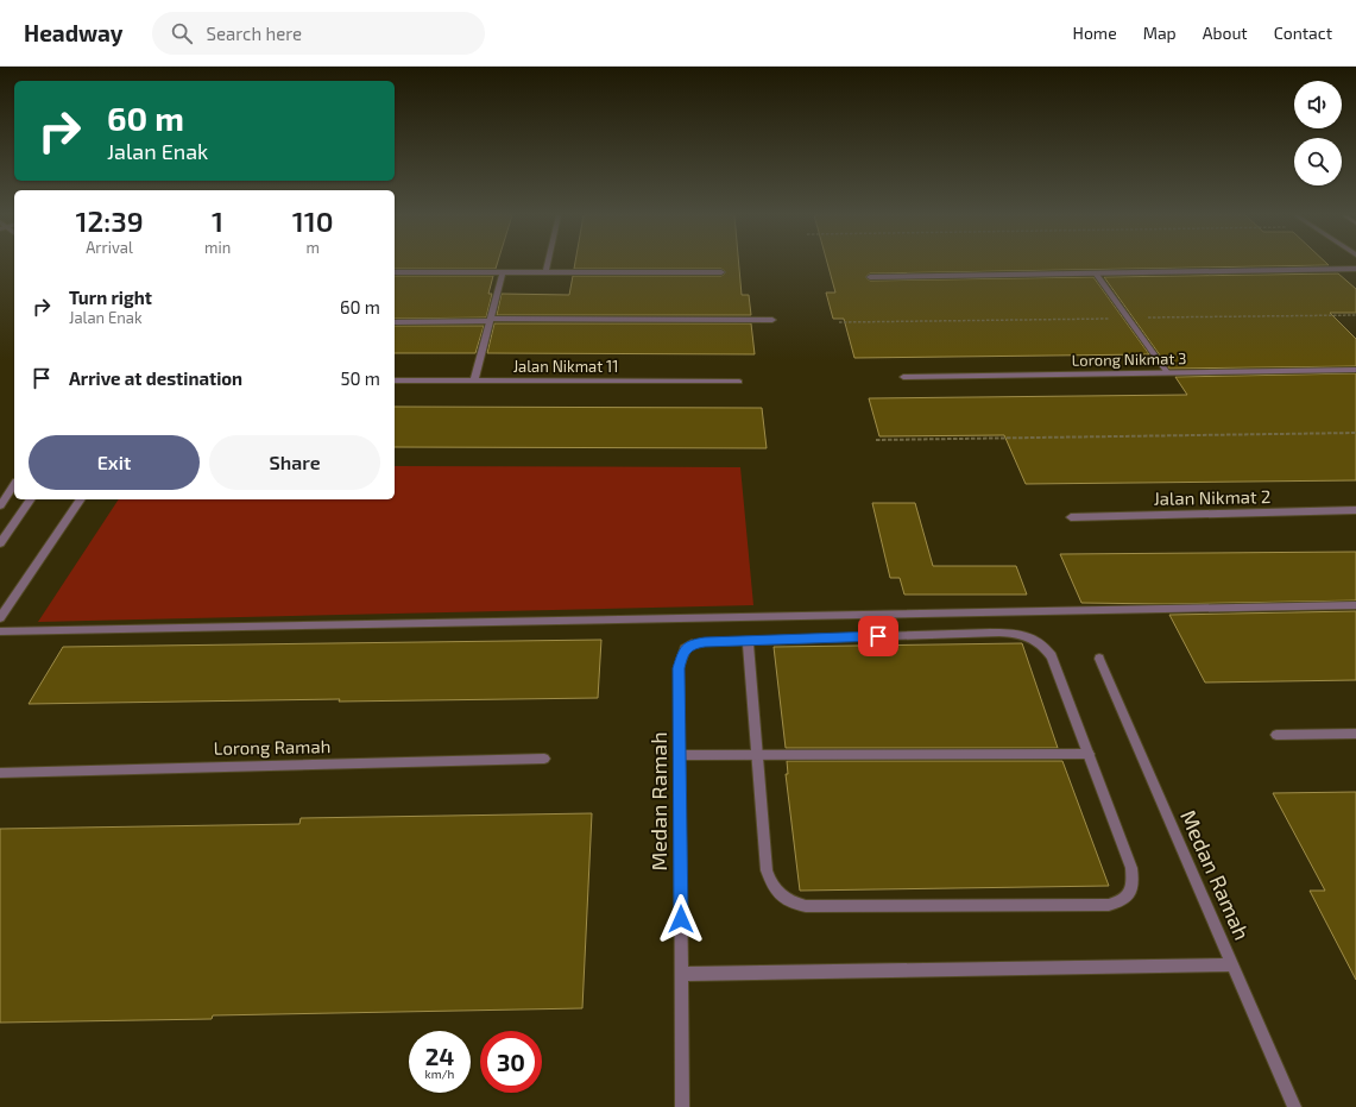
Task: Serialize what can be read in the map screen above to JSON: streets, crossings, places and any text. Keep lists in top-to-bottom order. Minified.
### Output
{"streets":{"street":["Lorong Nikmat 3","Jalan Nikmat 11","Jalan Nikmat 2","Lorong Ramah","Medan Ramah"]},"page":{"header":"Headway","search":"Search here","nav":["Home","Map","About","Contact"],"turn":["60 m","Jalan Enak"],"eta":["12:39","Arrival","1","min","110","m"],"list":[{"name":"Turn right","note":"Jalan Enak","value":"60 m"},{"name":"Arrive at destination","value":"50 m"}],"buttons":["Exit","Share"],"speed":"24 km/h","limit":"30"}}
